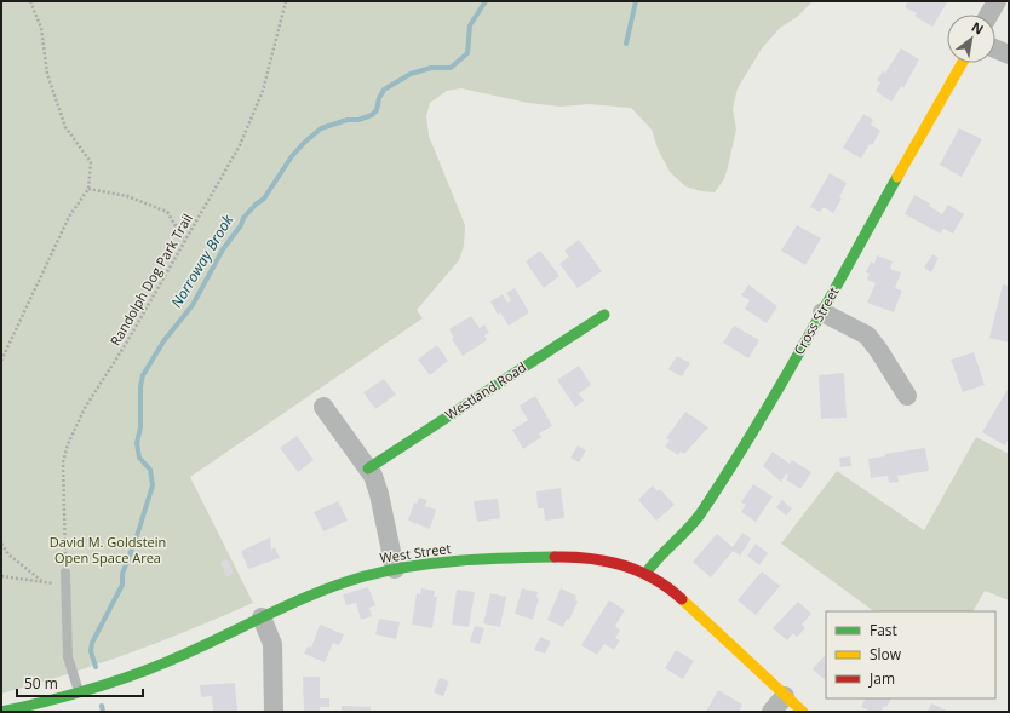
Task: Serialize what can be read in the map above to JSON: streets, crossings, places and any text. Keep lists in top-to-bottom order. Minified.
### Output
{"streets":{"street":["Cross Street","Westland Road","West Street"],"path":["Randolph Dog Park Trail"]},"crossings":[["Cross Street","West Street"]],"water":["Norroway Brook"],"parks":["David M. Goldstein Open Space Area"],"legend":["Fast","Slow","Jam"],"scale_bar":"50 m","north":"top right"}
